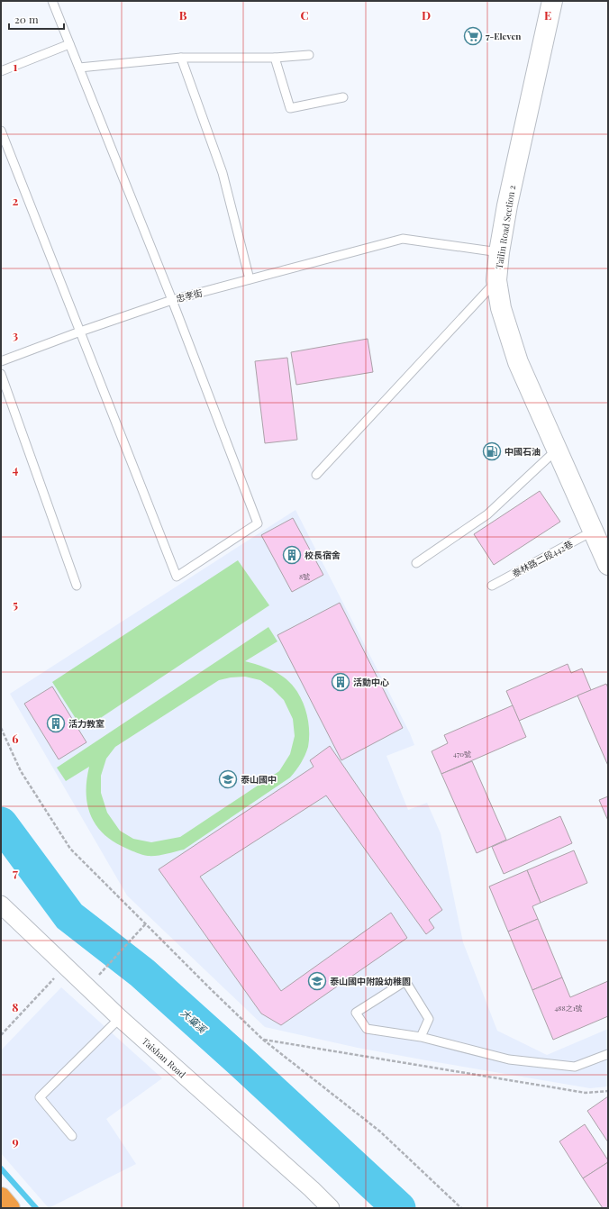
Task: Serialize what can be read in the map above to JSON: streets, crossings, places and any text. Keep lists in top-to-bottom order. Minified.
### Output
{"streets":{"main road":["Tailin Road Section 2"],"street":["Taishan Road"],"lane":["忠孝街","泰林路二段442巷"]},"crossings":[["Tailin Road Section 2","忠孝街"],["Tailin Road Section 2","泰林路二段442巷"]],"water":["大窠溪"],"places":{"supermarket":["7-Eleven"],"fuel station":["中國石油"],"building":["校長宿舍","活動中心","活力教室"],"school or university":["泰山國中","泰山國中附設幼稚園"]},"house_numbers":["8號","470號","488之1號"],"scale_bar":"20 m","grid":{"columns":["B","C","D","E"],"rows":["1","2","3","4","5","6","7","8","9"]}}
